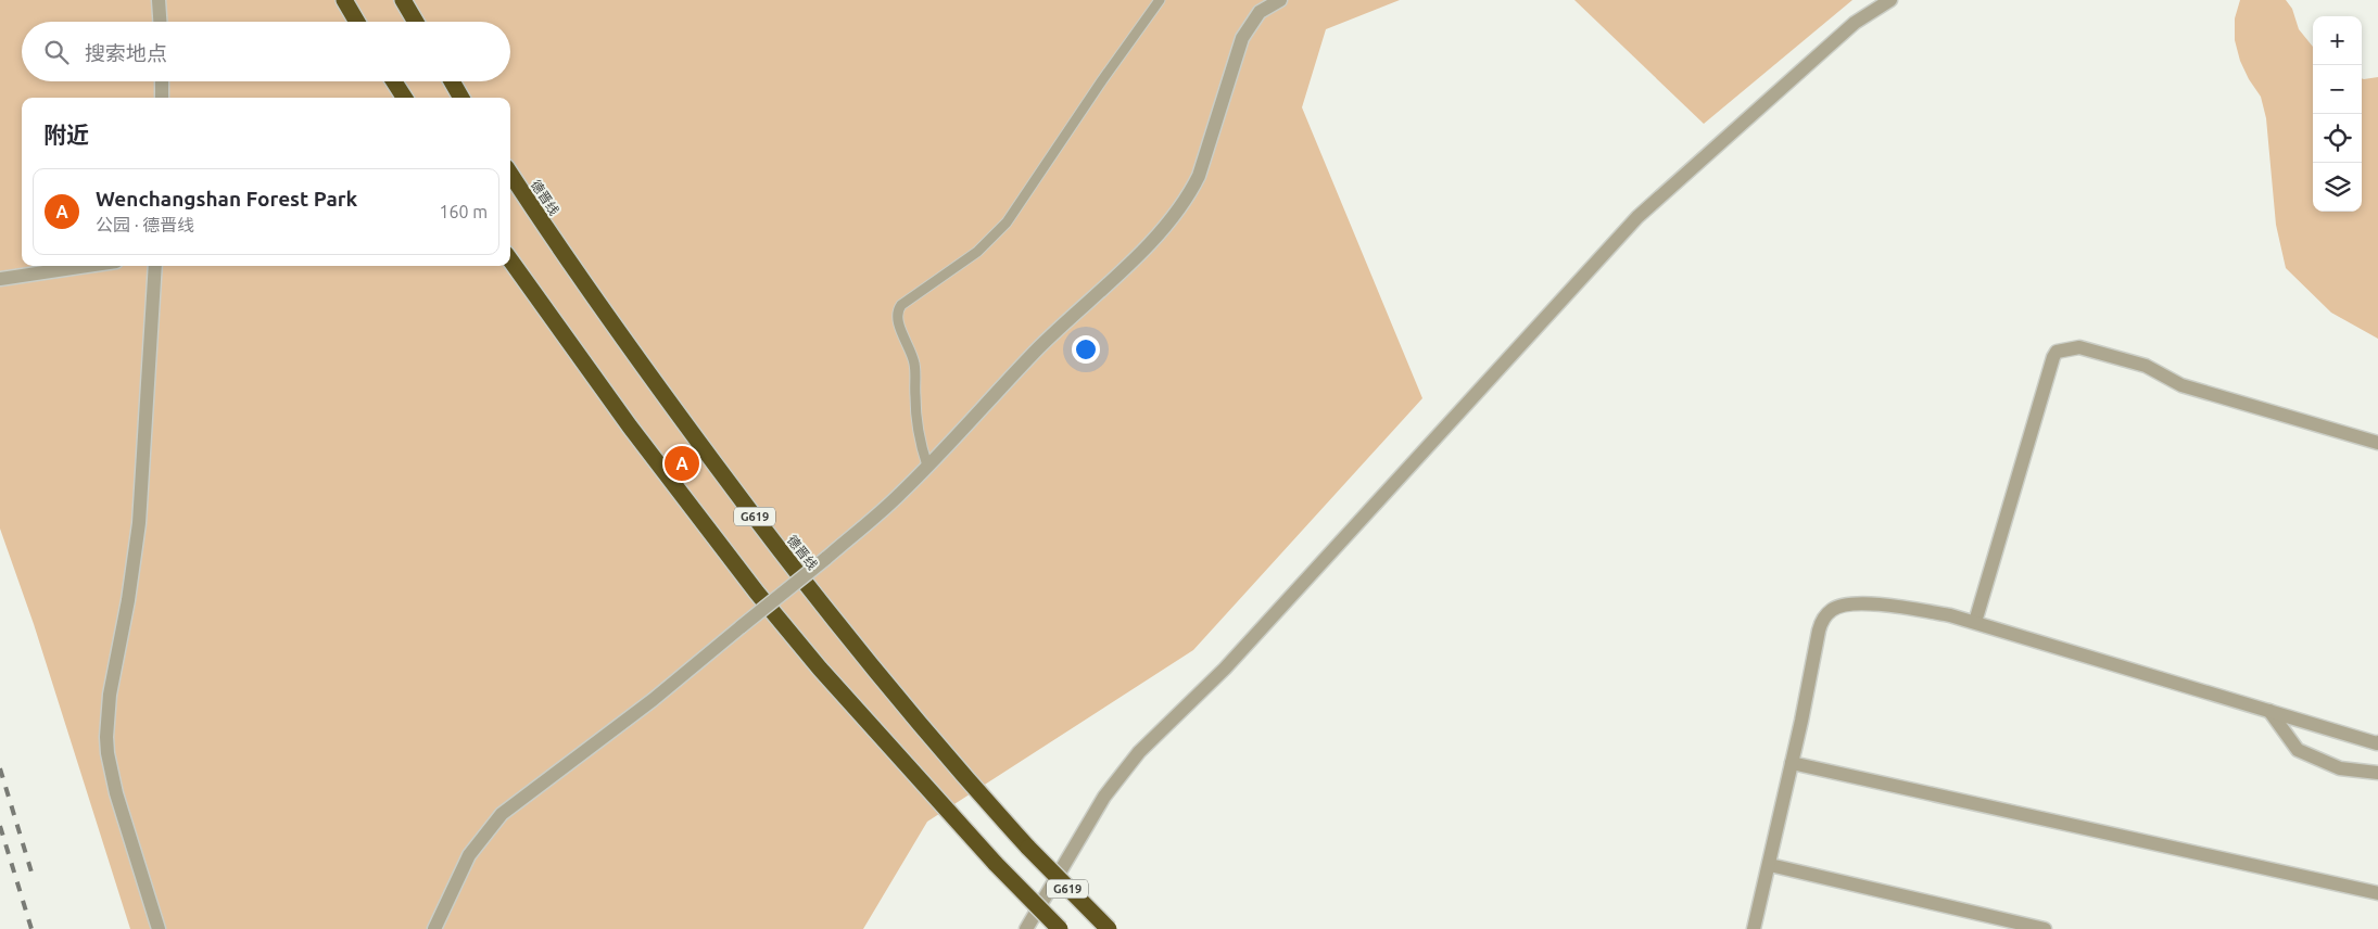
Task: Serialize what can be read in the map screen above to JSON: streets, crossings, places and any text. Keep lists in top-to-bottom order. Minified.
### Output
{"streets":{"highway":["德晋线","G619"]},"page":{"map_buttons":["+","−"],"search":"搜索地点","heading":"附近","list":[{"mark":"A","name":"Wenchangshan Forest Park","note":"公园 · 德晋线","value":"160 m"}],"pins":"A"}}
